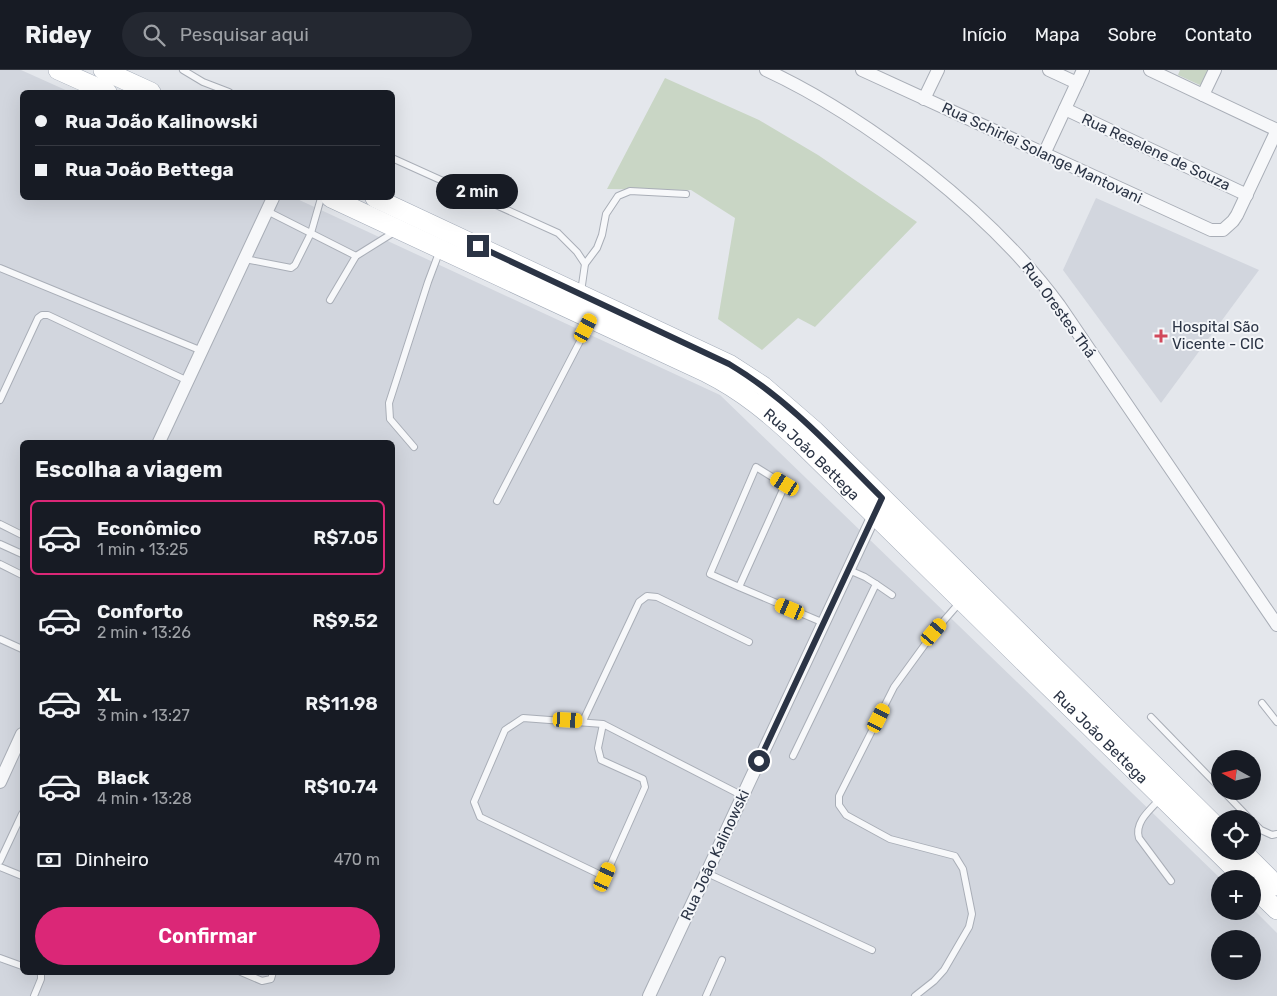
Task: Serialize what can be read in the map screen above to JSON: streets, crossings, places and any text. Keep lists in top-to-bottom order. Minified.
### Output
{"streets":{"main road":["Rua João Bettega"],"street":["Rua Reselene de Souza","Rua Schirlei Solange Mantovani","Rua Orestes Thá","Rua João Kalinowski"]},"crossings":[["Rua Reselene de Souza","Rua Schirlei Solange Mantovani"],["Rua João Bettega","Rua João Kalinowski"]],"places":{"health":["Hospital São Vicente - CIC"]},"north":"left","page":{"header":"Ridey","search":"Pesquisar aqui","nav":["Início","Mapa","Sobre","Contato"],"banner":["Rua João Kalinowski","Rua João Bettega"],"bubble":"2 min","heading":"Escolha a viagem","list":[{"name":"Econômico","note":"1 min · 13:25","value":"R$7.05"},{"name":"Conforto","note":"2 min · 13:26","value":"R$9.52"},{"name":"XL","note":"3 min · 13:27","value":"R$11.98"},{"name":"Black","note":"4 min · 13:28","value":"R$10.74"}],"map_buttons":["+","−"],"pay":["Dinheiro","470 m"],"buttons":"Confirmar"}}
